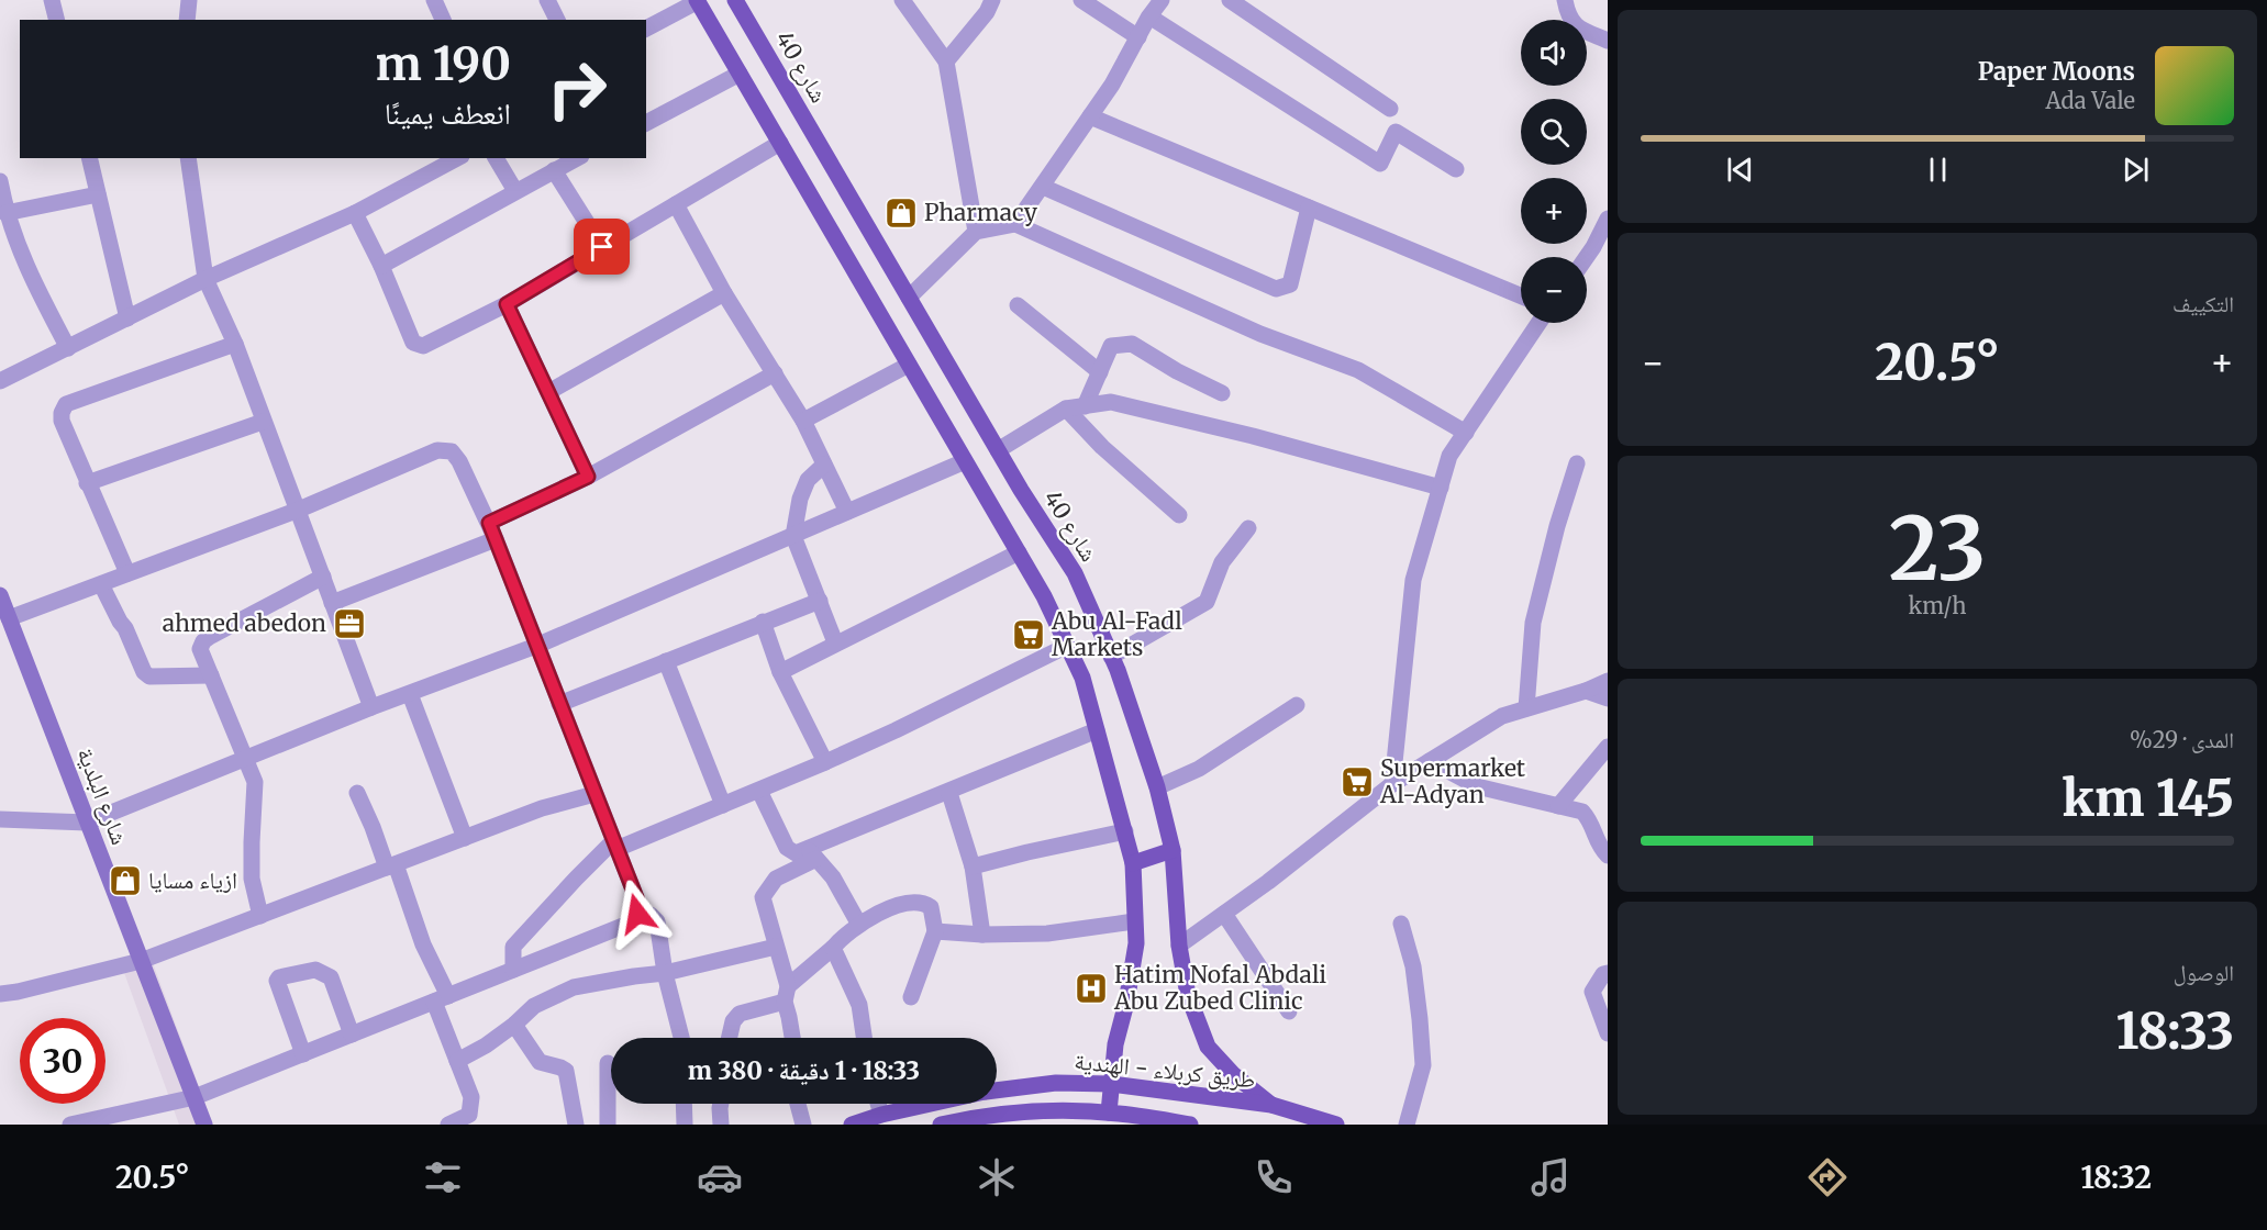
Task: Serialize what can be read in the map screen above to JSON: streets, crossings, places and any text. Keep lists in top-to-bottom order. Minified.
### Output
{"streets":{"main road":["شارع 40","شارع البلدية","طريق كربلاء - الهندية"]},"crossings":[["شارع 40","طريق كربلاء - الهندية"]],"places":{"shop":["Pharmacy","ازياء مسايا"],"office":["ahmed abedon"],"supermarket":["Abu Al-Fadl Markets","Supermarket Al-Adyan"],"hospital":["Hatim Nofal Abdali Abu Zubed Clinic"]},"page":{"map_buttons":["+","−"],"turn":["190 m","انعطف يمينًا"],"song":["Paper Moons","Ada Vale"],"tile":["التكييف",["23","km/h"],["المدى · 29%","145 km"],["الوصول","18:33"]],"heat":["−","20.5°","+"],"limit":"30","trip":"18:33 · 1 دقيقة · 380 m","tabs":["18:32","20.5°"]}}
